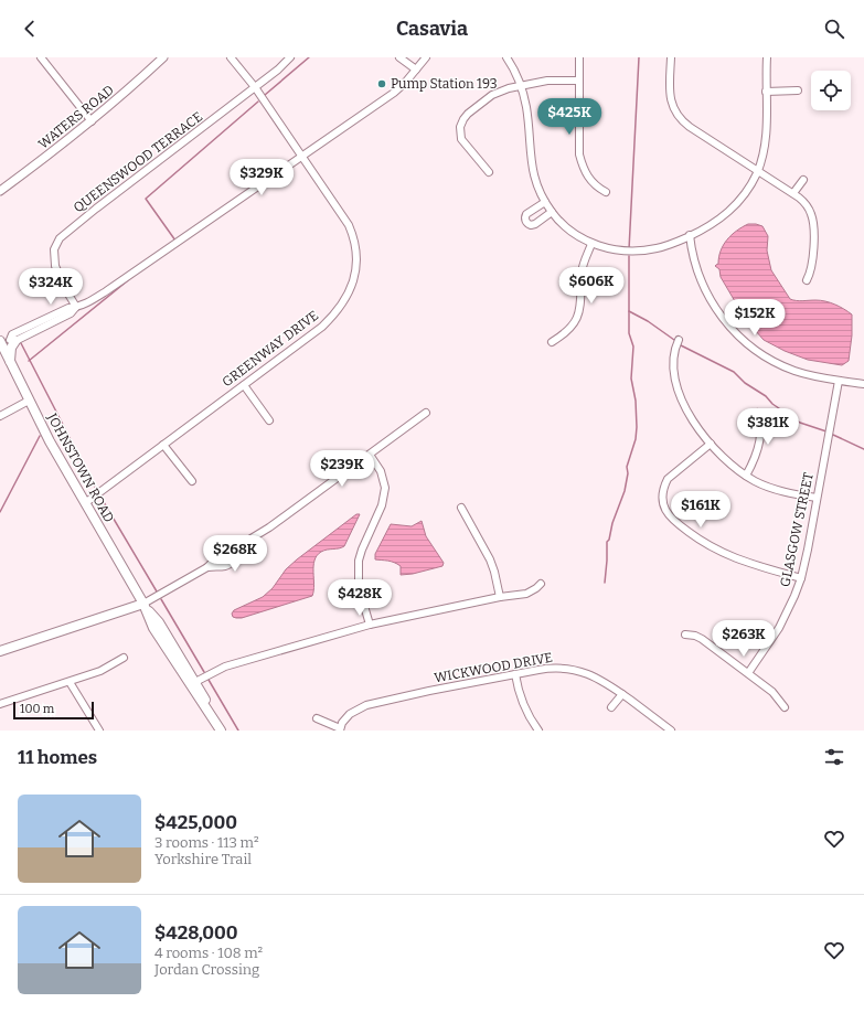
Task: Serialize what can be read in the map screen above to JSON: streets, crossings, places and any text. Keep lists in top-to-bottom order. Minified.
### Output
{"streets":{"main road":["JOHNSTOWN ROAD"],"street":["WATERS ROAD","QUEENSWOOD TERRACE","GREENWAY DRIVE","GLASGOW STREET","WICKWOOD DRIVE"]},"crossings":[["QUEENSWOOD TERRACE","GREENWAY DRIVE"],["GREENWAY DRIVE","JOHNSTOWN ROAD"]],"places":["Pump Station 193"],"scale_bar":"100 m","page":{"header":"Casavia","price":["$425K","$329K","$606K","$324K","$152K","$381K","$239K","$161K","$268K","$428K","$263K"],"scale":"100 m","heading":"11 homes","list":[{"name":"$425,000","note":"3 rooms · 113 m² · Yorkshire Trail"},{"name":"$428,000","note":"4 rooms · 108 m² · Jordan Crossing"}]}}
